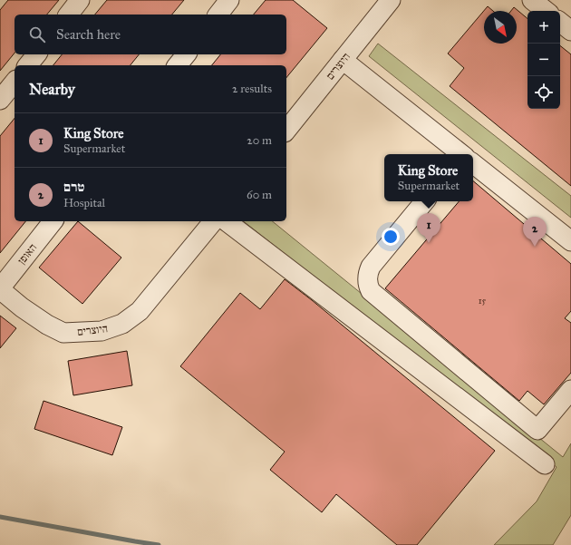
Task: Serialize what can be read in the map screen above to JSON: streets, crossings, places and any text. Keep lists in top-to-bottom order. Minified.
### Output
{"streets":{"street":["היוצרים","האופן"]},"crossings":[["היוצרים","האופן"]],"house_numbers":["15"],"north":"bottom right","page":{"map_buttons":["+","−"],"search":"Search here","heading":["Nearby","2 results"],"list":[{"mark":"1","name":"King Store","note":"Supermarket","value":"20 m"},{"mark":"2","name":"טרם","note":"Hospital","value":"60 m"}],"popup":["King Store","Supermarket"],"pins":["1","2"]}}
